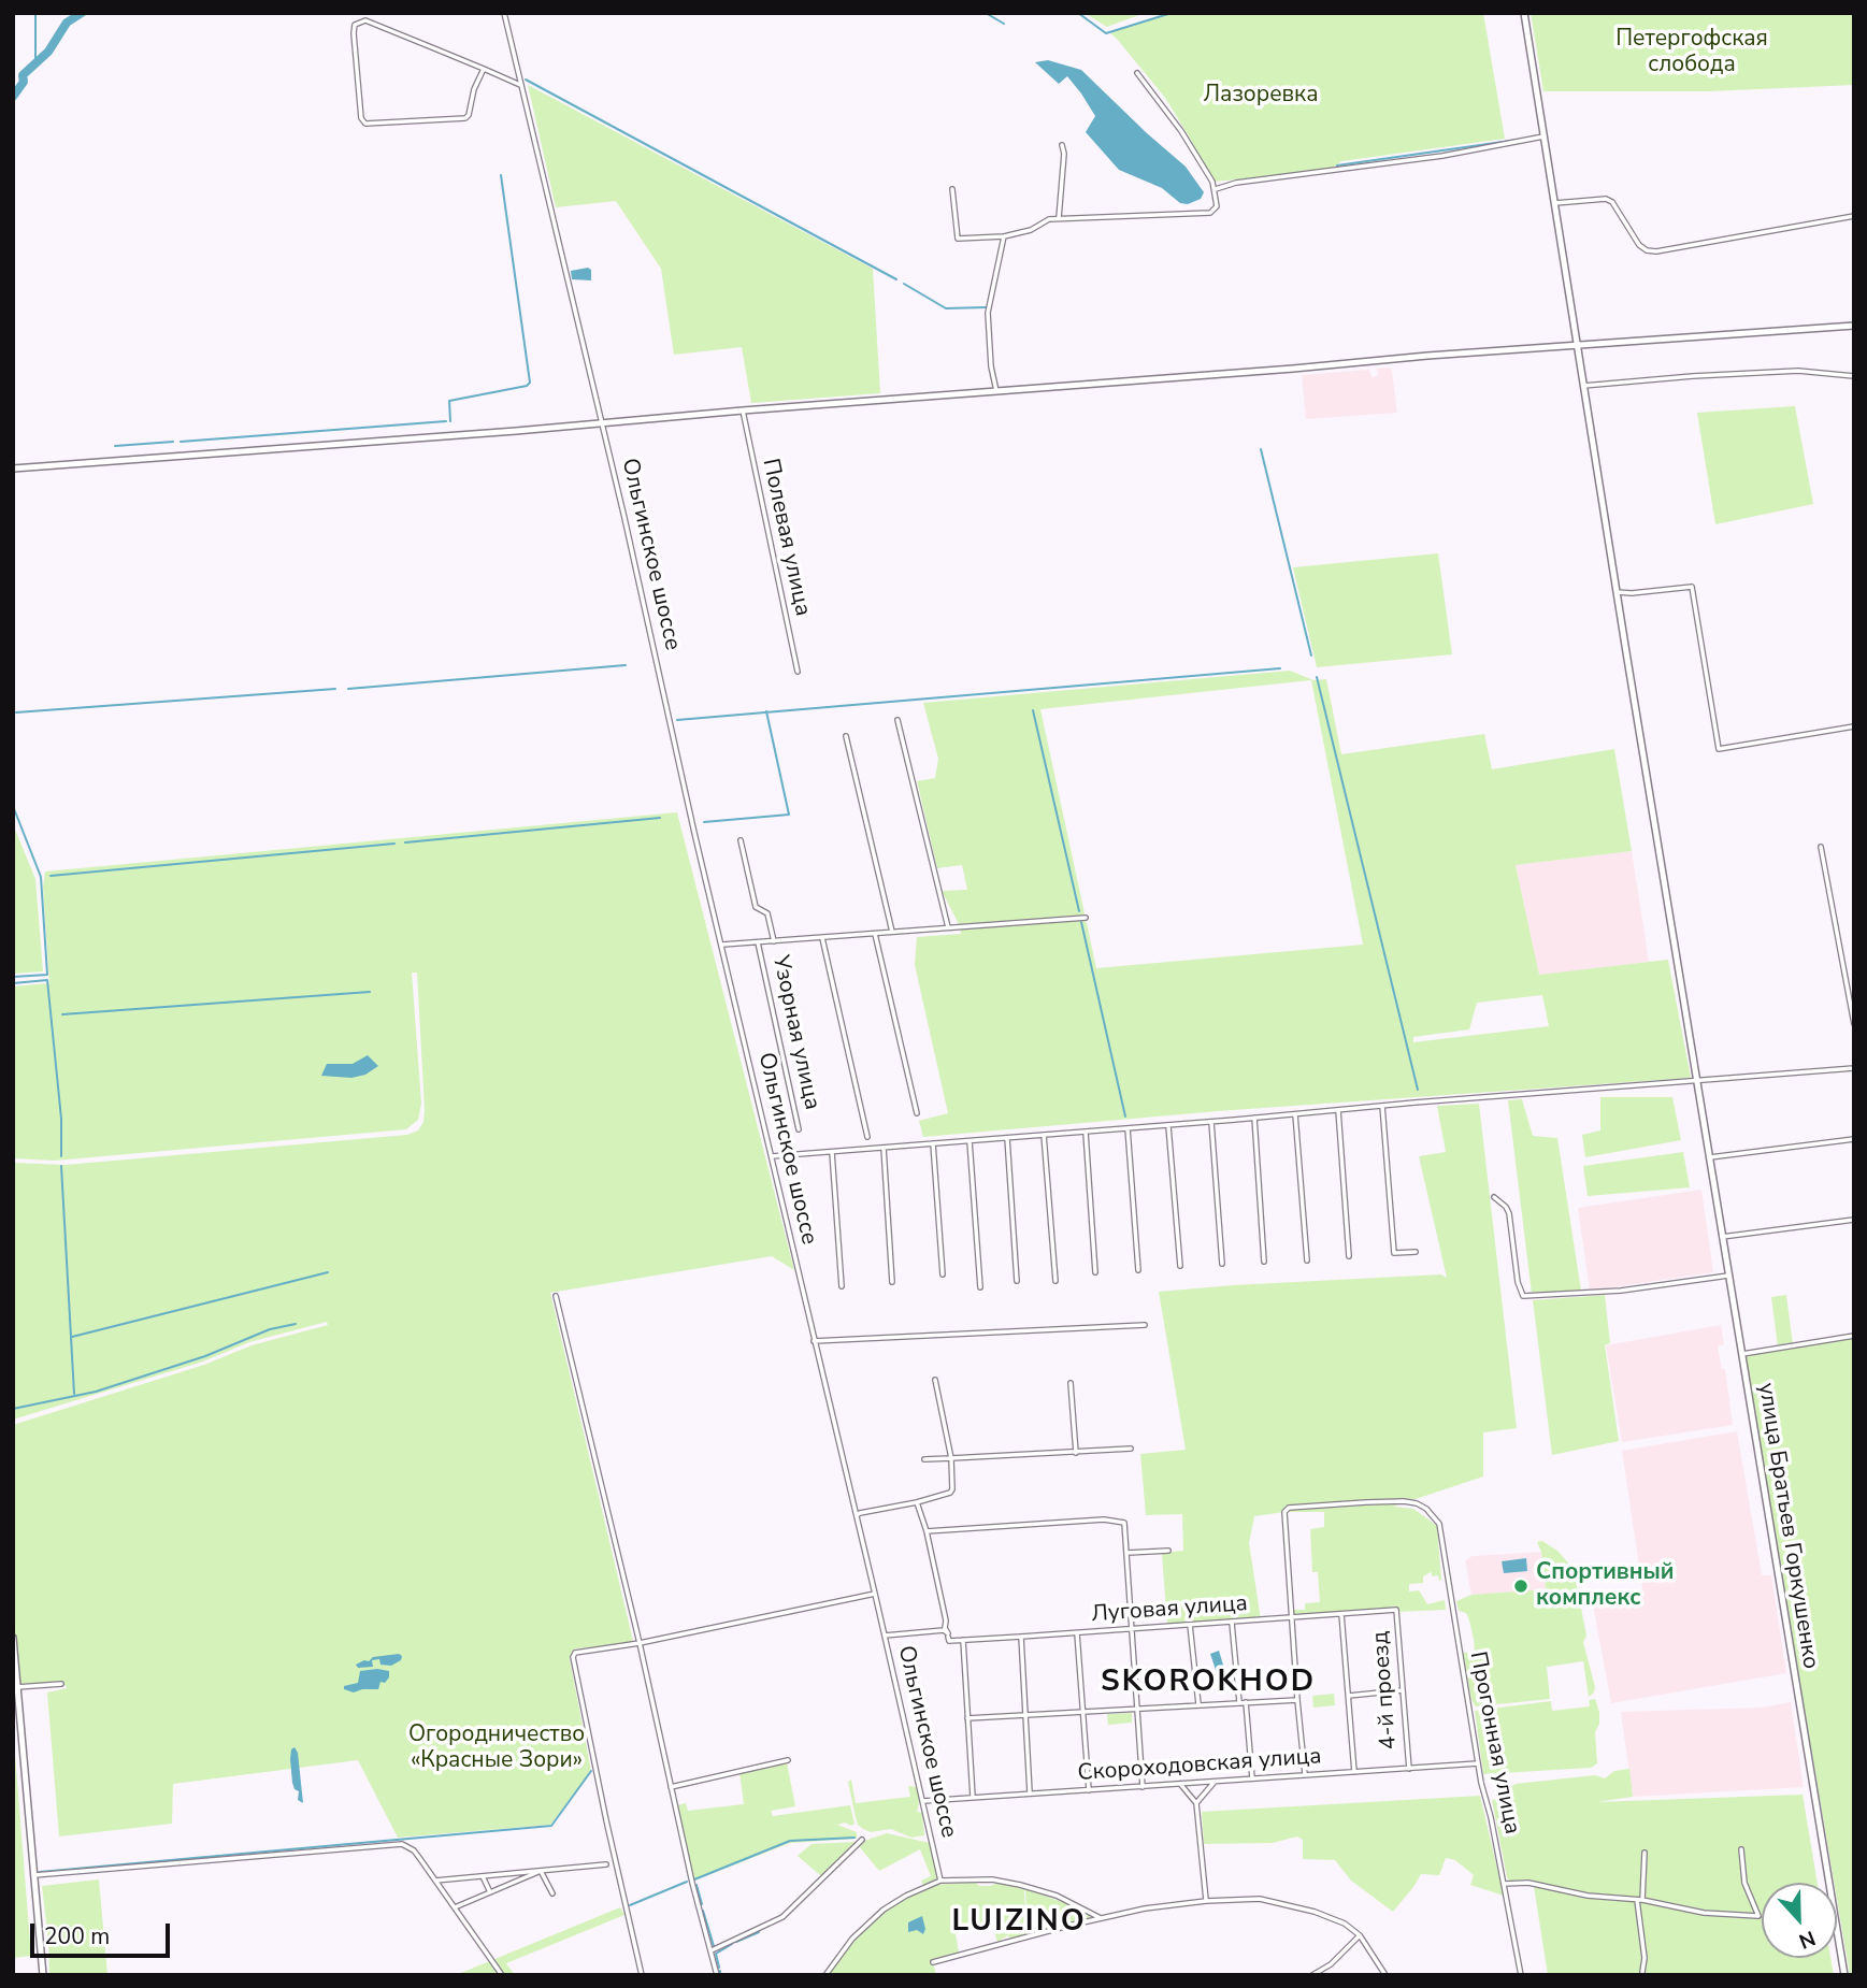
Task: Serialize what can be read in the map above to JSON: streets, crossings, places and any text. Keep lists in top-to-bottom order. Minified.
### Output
{"streets":{"street":["Полевая улица","Ольгинское шоссе","Узорная улица","улица Братьев Горкушенко","Луговая улица","4-й проезд","Прогонная улица","Скороходовская улица"]},"crossings":[["Ольгинское шоссе","Луговая улица"],["Ольгинское шоссе","Скороходовская улица"],["Луговая улица","4-й проезд"],["Луговая улица","Прогонная улица"],["4-й проезд","Скороходовская улица"],["Прогонная улица","Скороходовская улица"]],"districts":["SKOROKHOD","LUIZINO"],"parks":["Петергофская слобода","Лазоревка","Огородничество «Красные Зори»"],"places":["Спортивный комплекс"],"scale_bar":"200 m","north":"bottom"}
